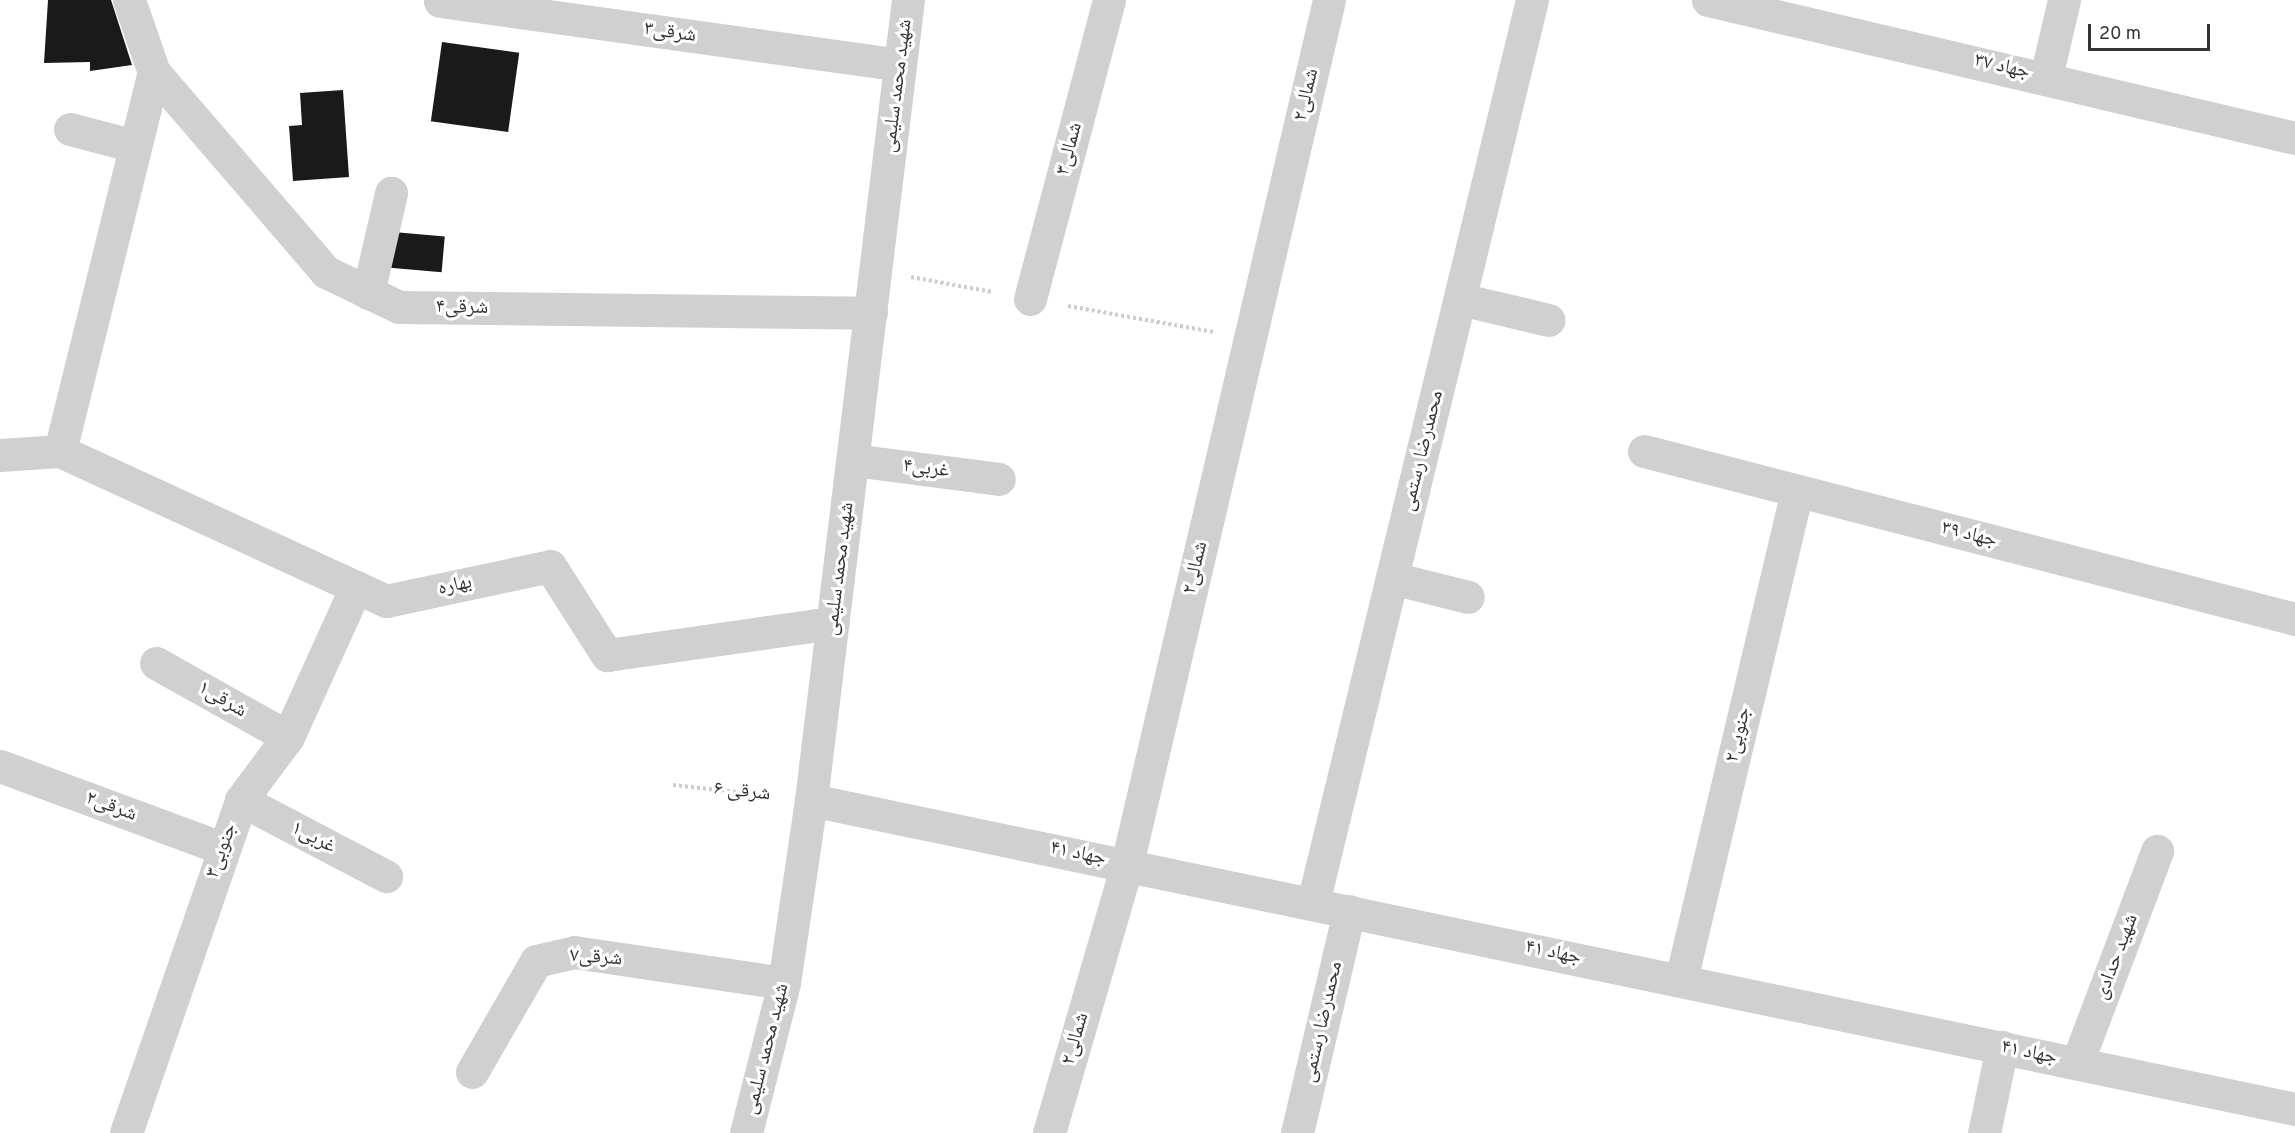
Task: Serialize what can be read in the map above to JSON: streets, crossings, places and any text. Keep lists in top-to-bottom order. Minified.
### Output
{"streets":{"street":["شرقی۳","جهاد ۳۷","شهید محمد سلیمی","شمالی۲","شمالی۳","شرقی۴","محمدرضا رستمی","غربی۴","جهاد ۳۹","بهاره","شرقی۱","جنوبی۲","شرقی۲","غربی۱","جنوبی۳","جهاد ۴۱","شهید حدادی","شرقی۷"],"path":["شرقی ۶"]},"crossings":[["شرقی۳","شهید محمد سلیمی"],["شهید محمد سلیمی","شرقی۴"],["شهید محمد سلیمی","غربی۴"],["شهید محمد سلیمی","بهاره"],["شهید محمد سلیمی","شرقی ۶"],["شهید محمد سلیمی","جهاد ۴۱"],["شهید محمد سلیمی","شرقی۷"],["شمالی۲","جهاد ۴۱"],["محمدرضا رستمی","جهاد ۴۱"],["جهاد ۳۹","جنوبی۲"],["بهاره","جنوبی۳"],["شرقی۱","جنوبی۳"],["جنوبی۲","جهاد ۴۱"],["شرقی ۶","جهاد ۴۱"],["شرقی۲","جنوبی۳"],["غربی۱","جنوبی۳"],["جهاد ۴۱","شهید حدادی"]],"scale_bar":"20 m"}
